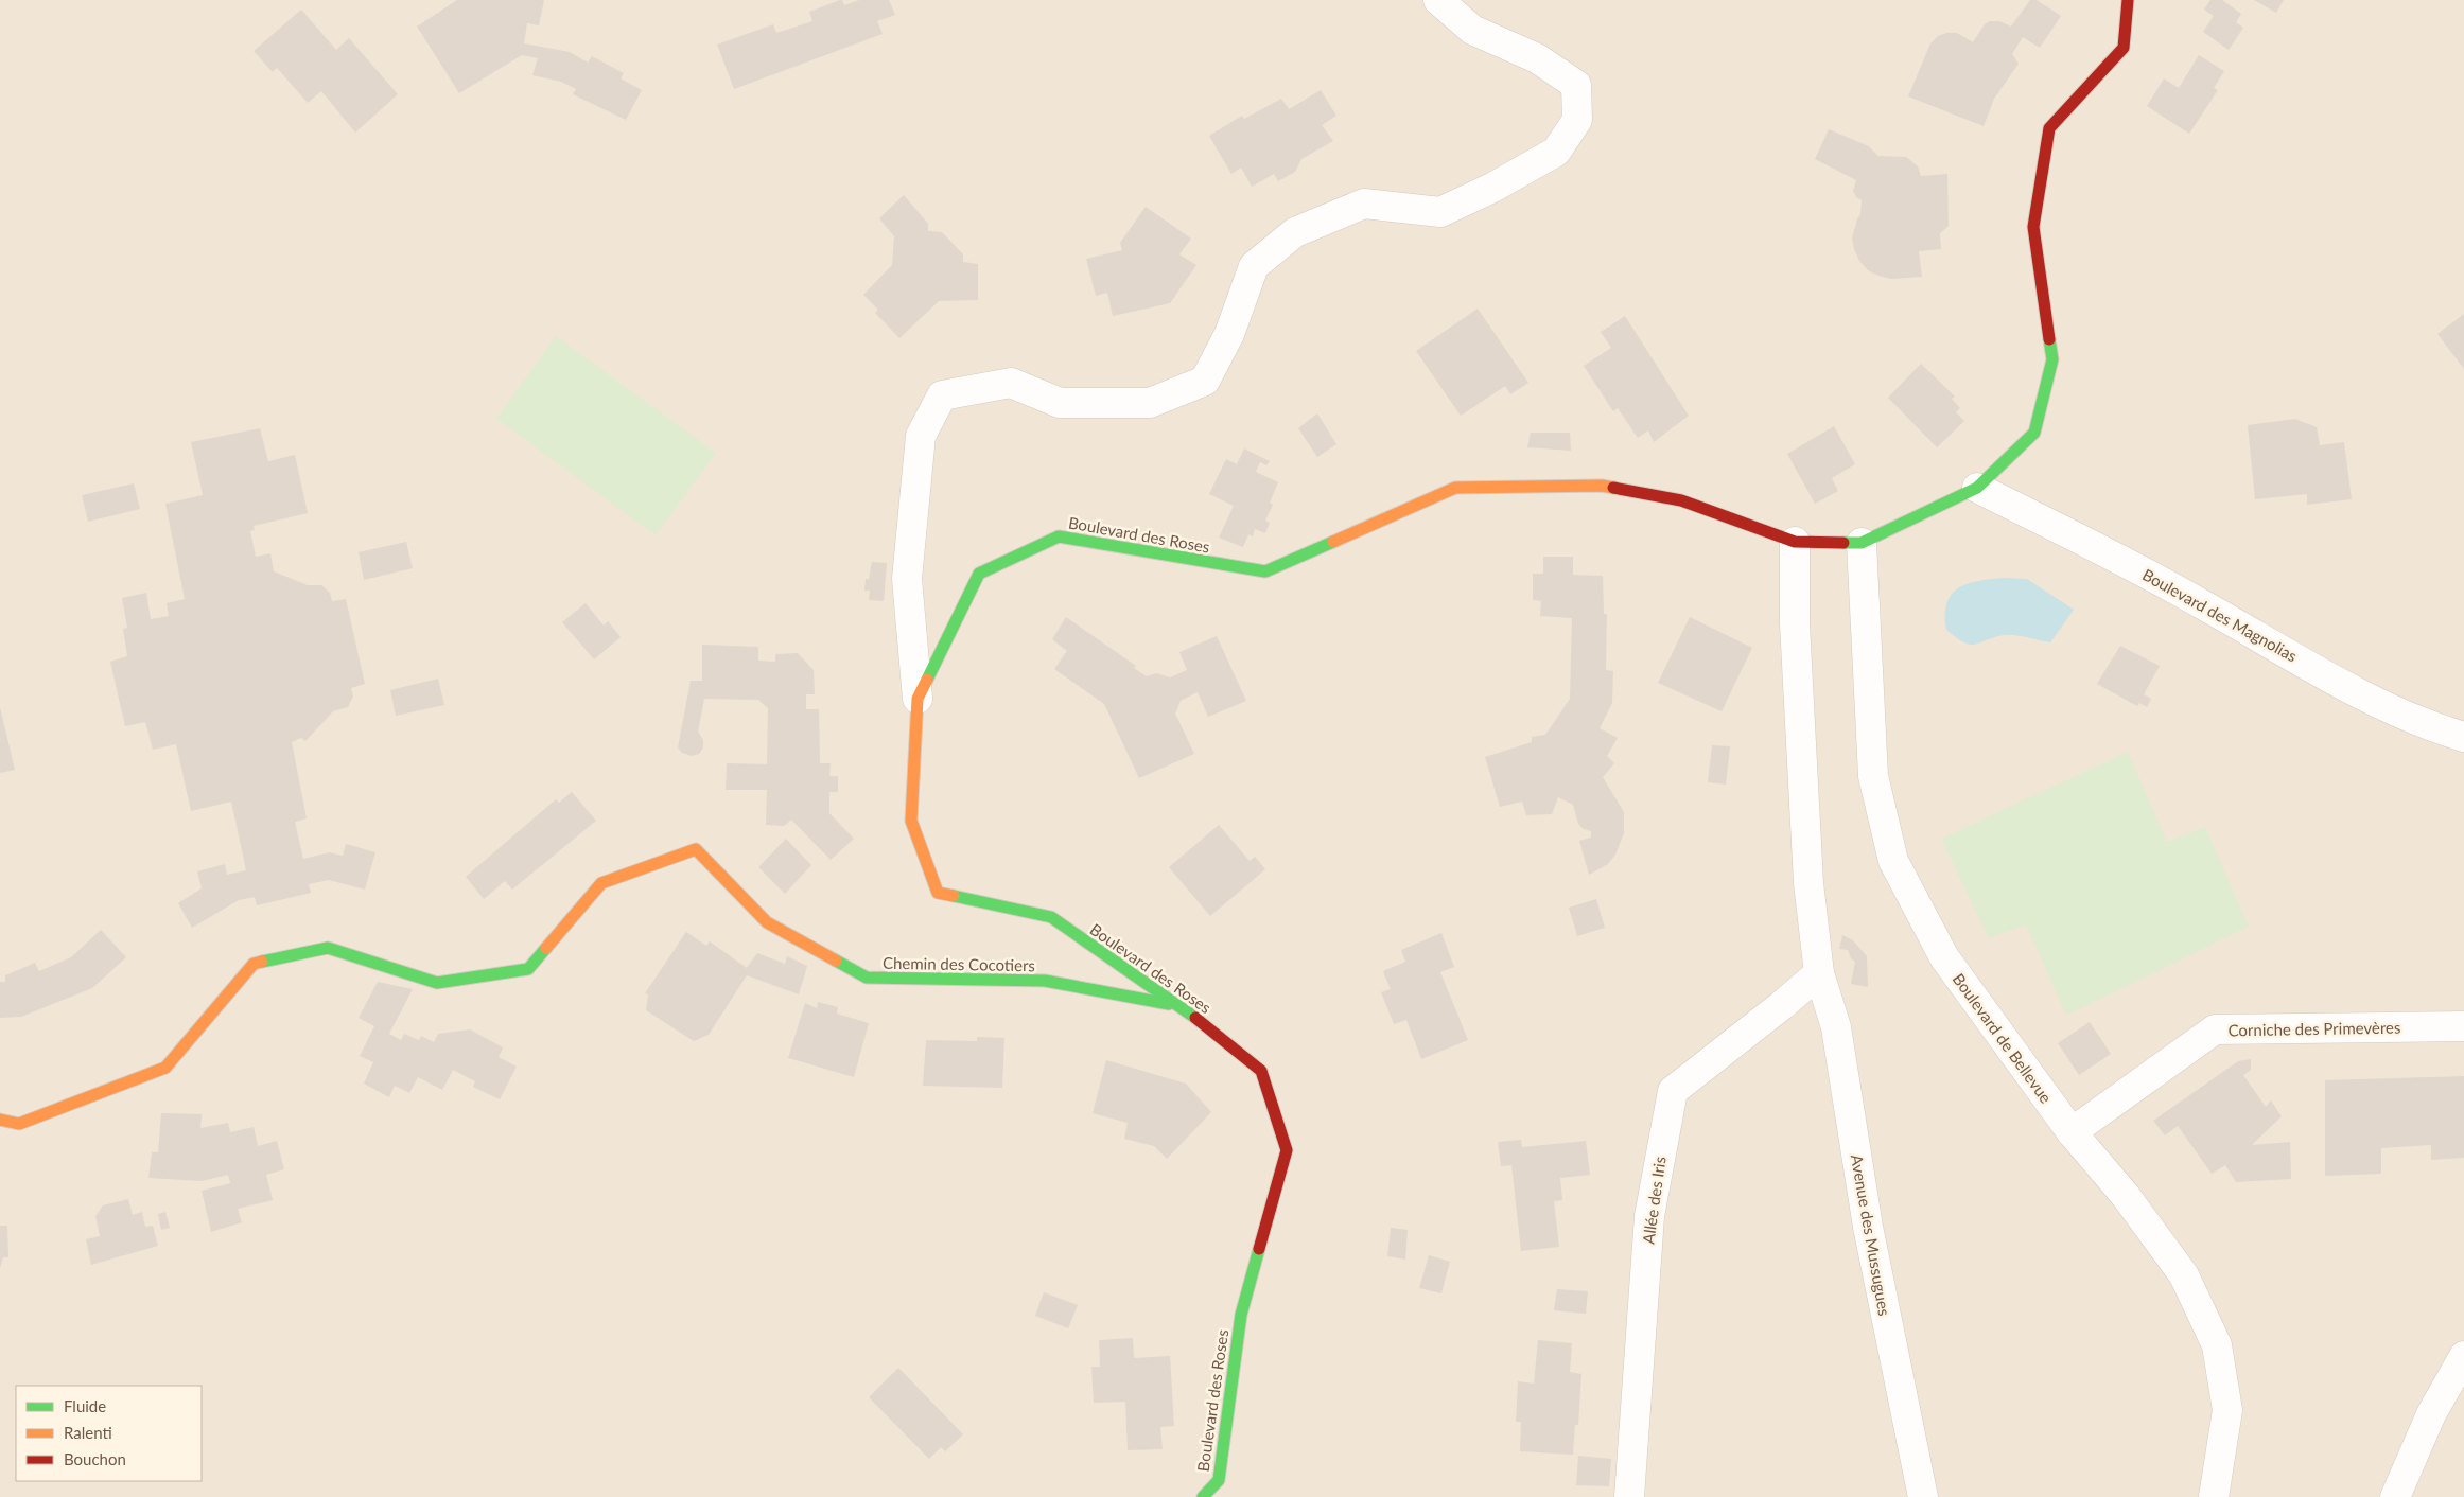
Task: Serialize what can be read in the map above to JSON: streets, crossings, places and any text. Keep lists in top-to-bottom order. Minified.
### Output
{"streets":{"street":["Boulevard des Roses","Boulevard des Magnolias","Chemin des Cocotiers","Corniche des Primevères","Boulevard de Bellevue","Allée des Iris","Avenue des Mussugues"]},"crossings":[["Boulevard des Roses","Chemin des Cocotiers"],["Boulevard des Roses","Boulevard de Bellevue"],["Boulevard des Roses","Avenue des Mussugues"],["Corniche des Primevères","Boulevard de Bellevue"],["Allée des Iris","Avenue des Mussugues"]],"legend":["Fluide","Ralenti","Bouchon"]}
